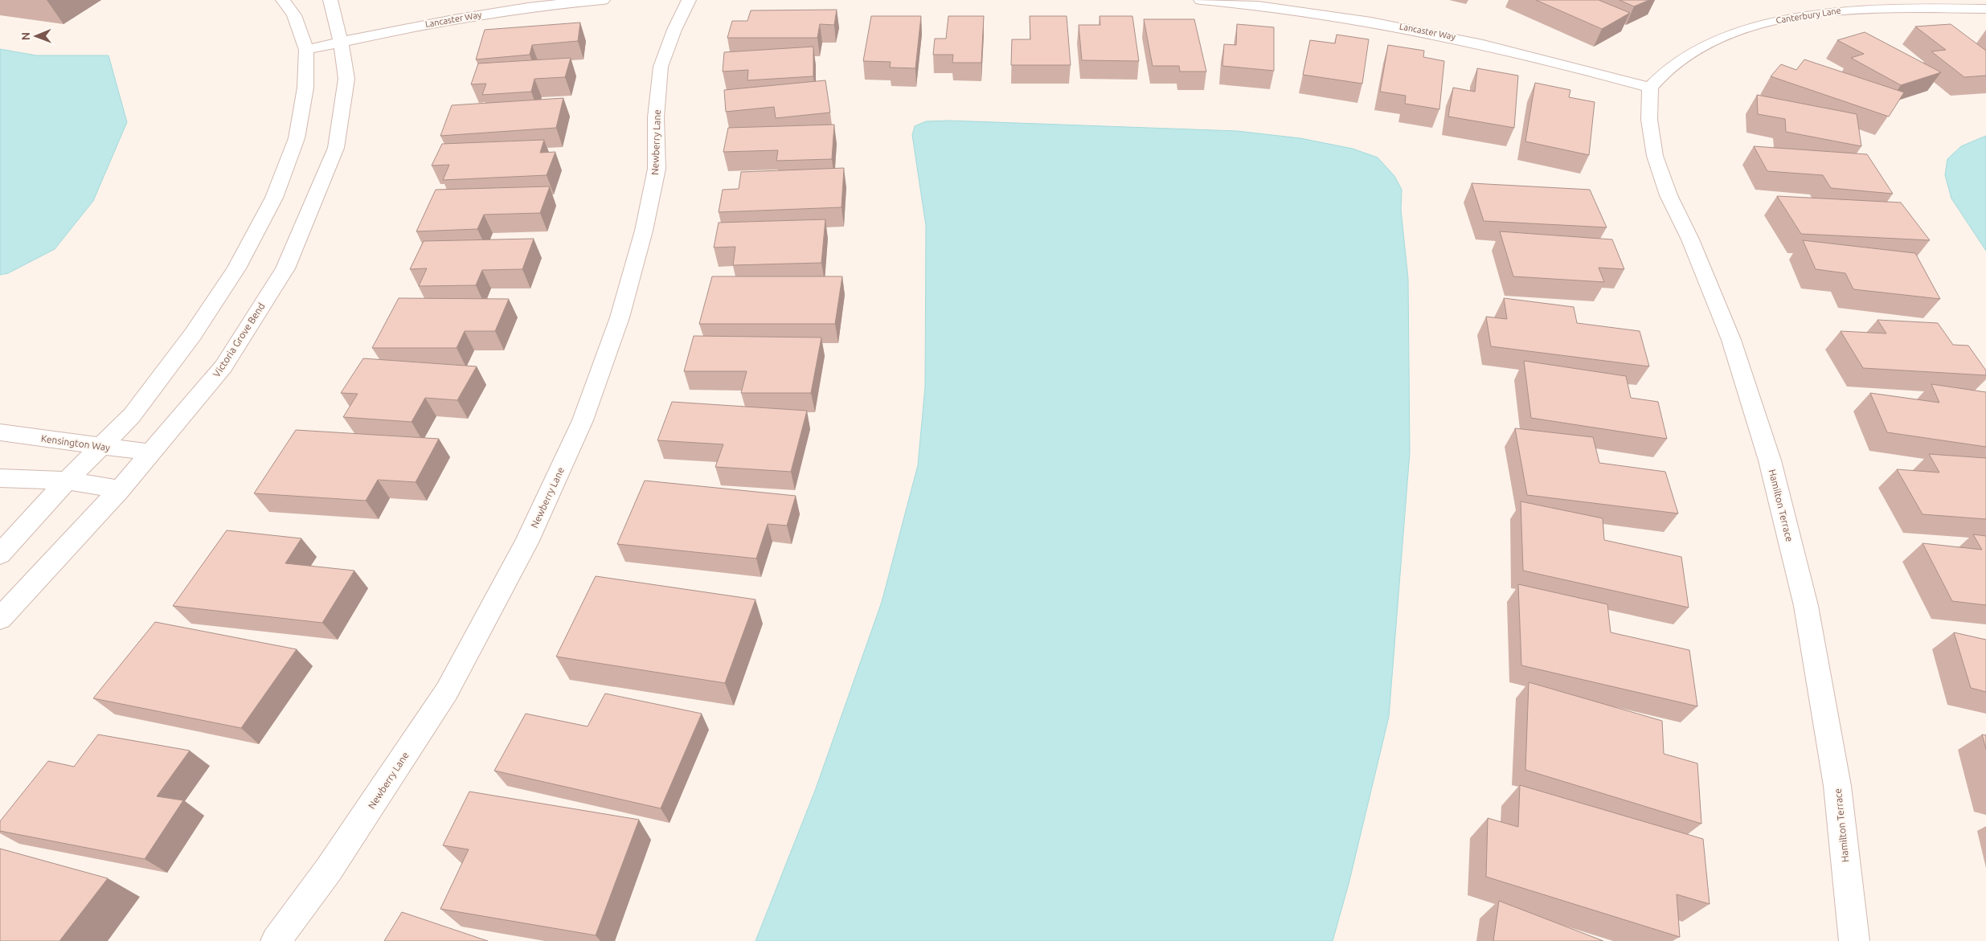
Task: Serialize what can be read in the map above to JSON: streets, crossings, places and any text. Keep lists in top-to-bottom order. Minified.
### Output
{"streets":{"street":["Canterbury Lane","Lancaster Way","Newberry Lane","Victoria Grove Bend","Kensington Way","Hamilton Terrace"]},"crossings":[["Canterbury Lane","Lancaster Way"],["Canterbury Lane","Hamilton Terrace"],["Lancaster Way","Victoria Grove Bend"],["Lancaster Way","Hamilton Terrace"],["Victoria Grove Bend","Kensington Way"]],"north":"left"}
